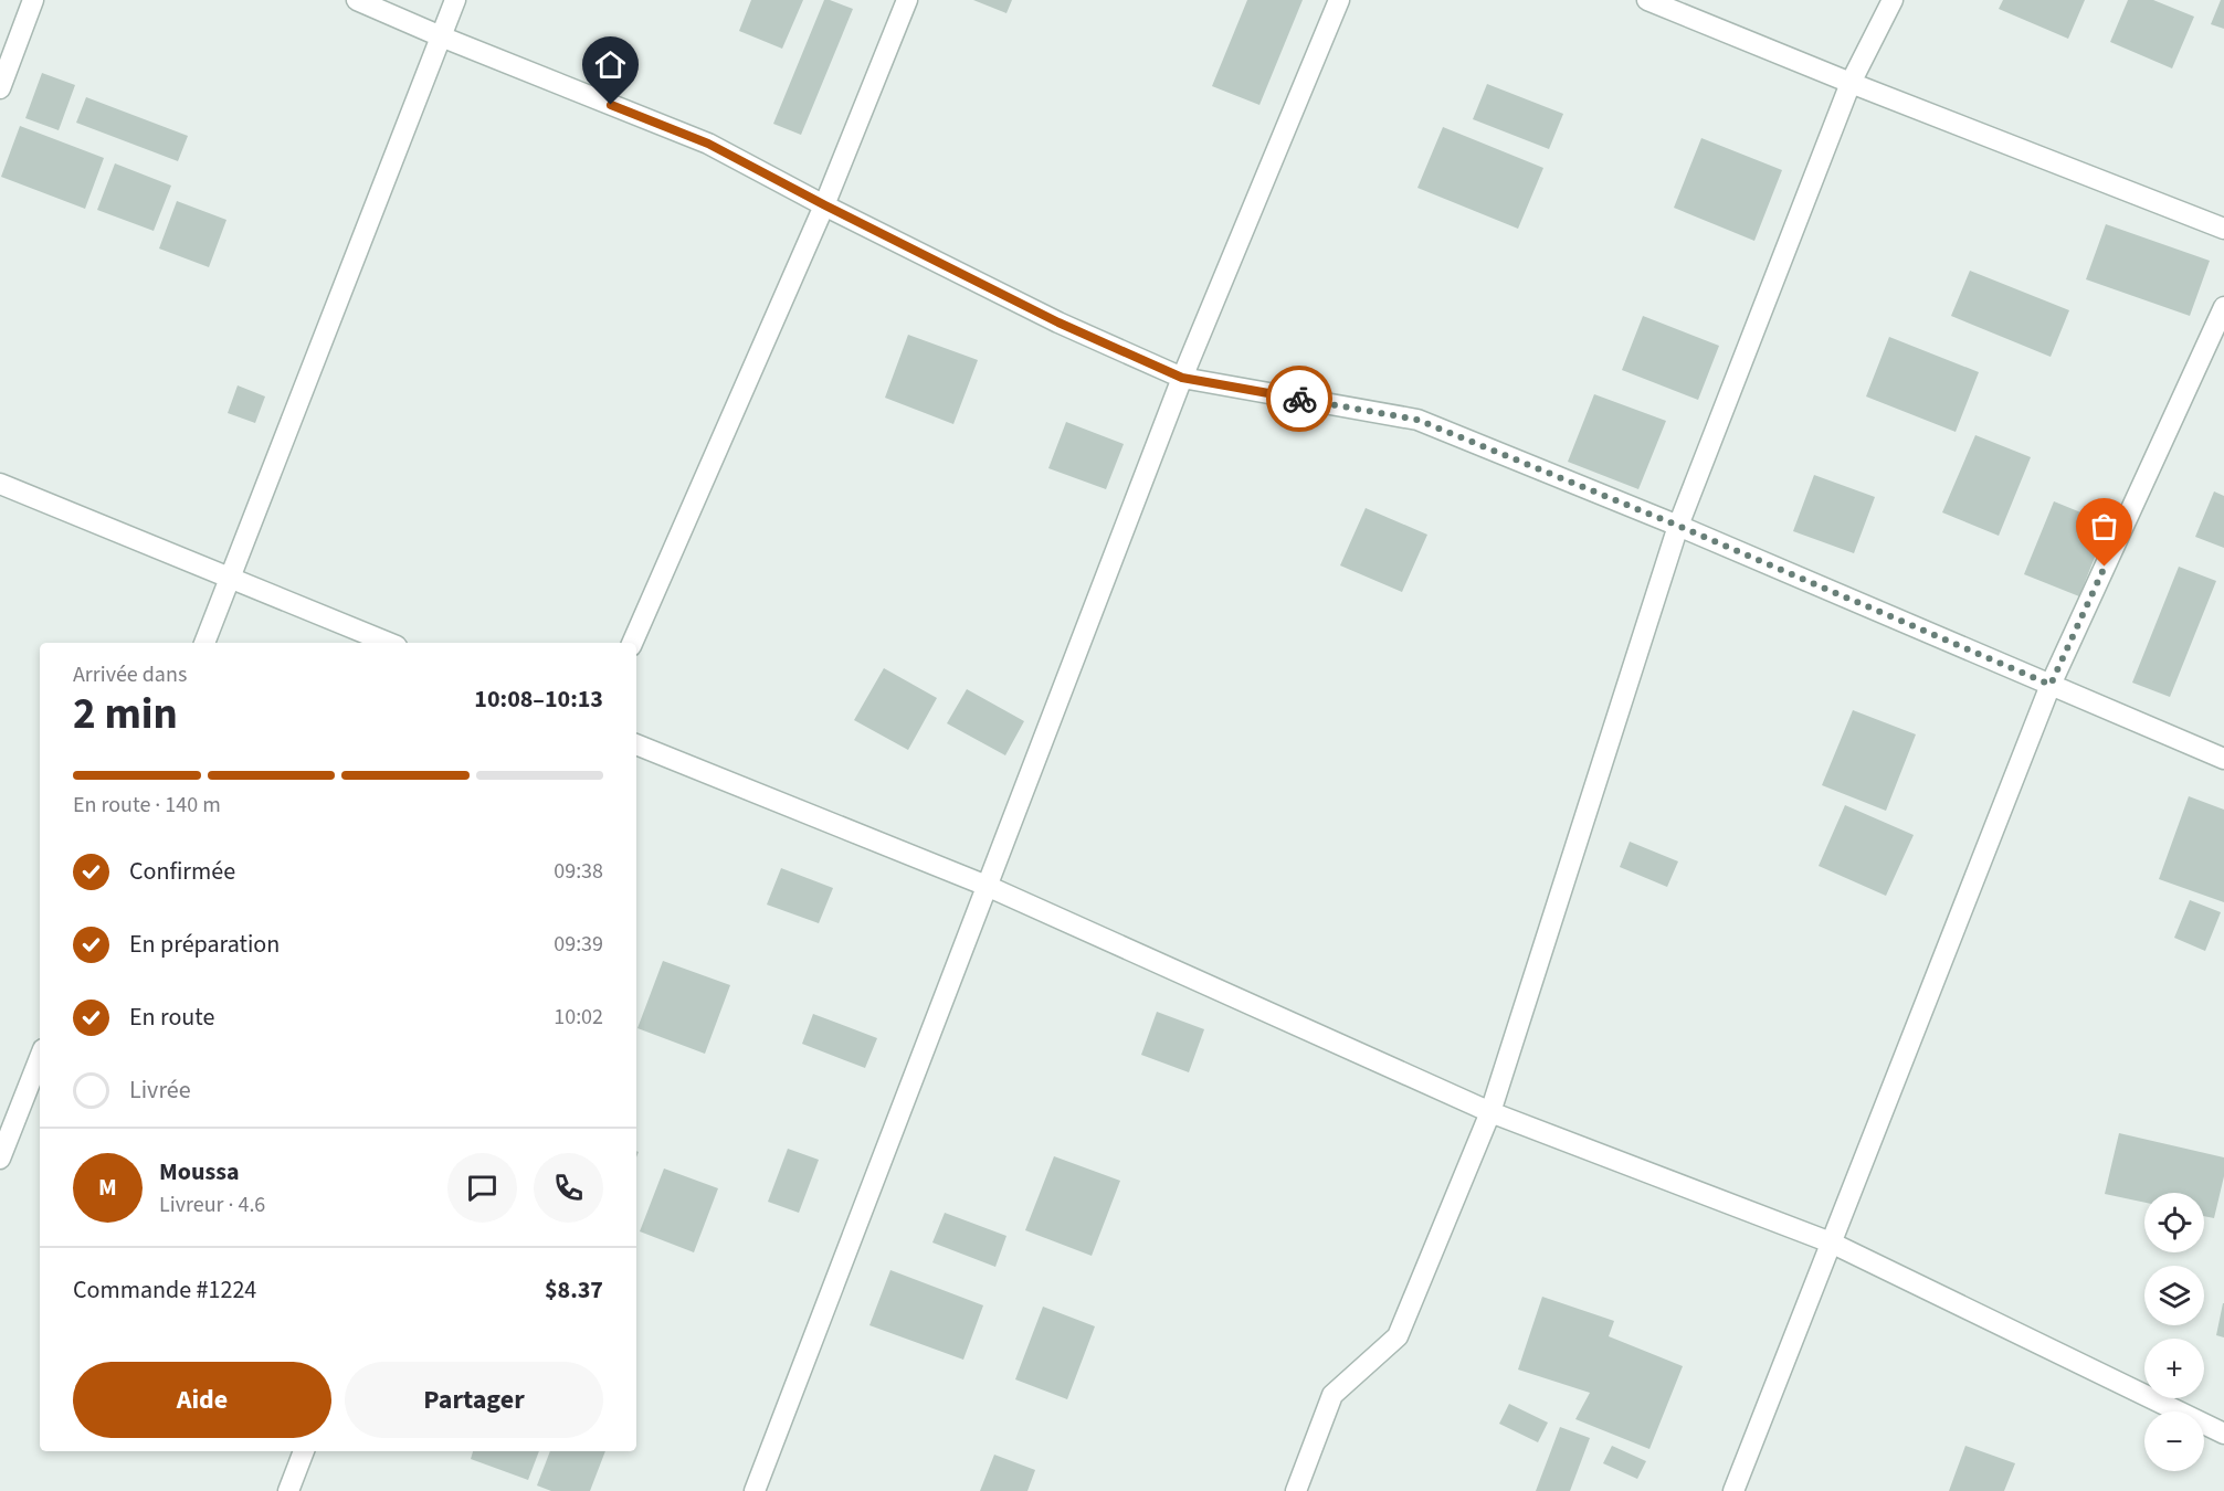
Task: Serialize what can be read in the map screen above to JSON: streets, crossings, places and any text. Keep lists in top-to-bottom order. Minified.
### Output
{"page":{"heading":["2 min","Arrivée dans","10:08–10:13"],"panel":["Moussa","Livreur · 4.6","Commande #1224","$8.37"],"bar":"En route · 140 m","list":[["Confirmée","09:38"],["En préparation","09:39"],["En route","10:02"],"Livrée"],"round":"M","map_buttons":["+","−"],"buttons":["Aide","Partager"]}}
